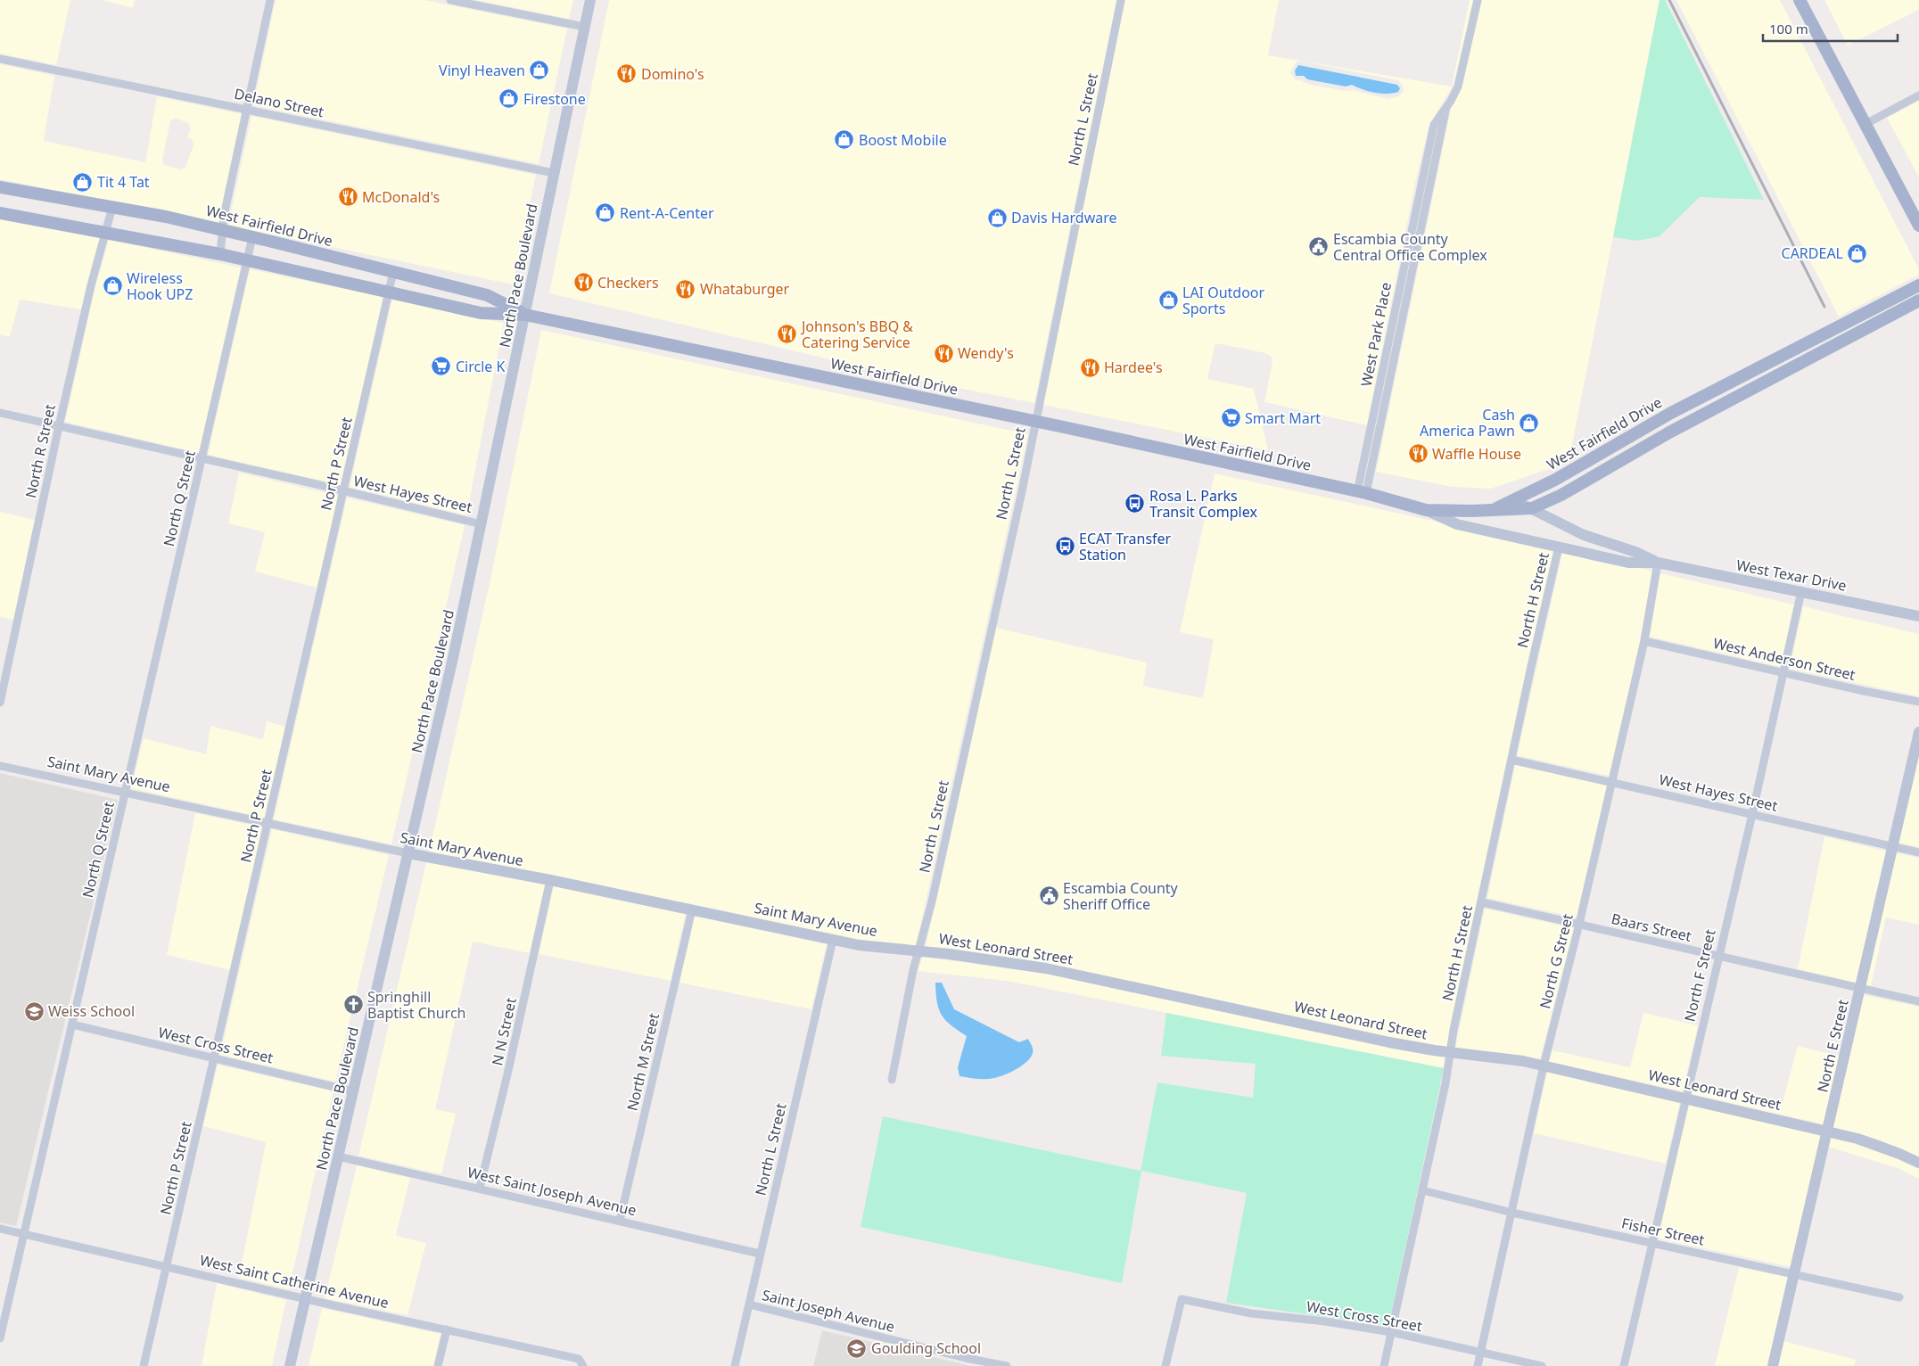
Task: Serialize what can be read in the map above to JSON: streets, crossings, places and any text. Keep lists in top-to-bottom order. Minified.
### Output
{"streets":{"main road":["West Fairfield Drive"],"street":["Delano Street","North L Street","North Pace Boulevard","West Park Place","North R Street","North P Street","West Hayes Street","North Q Street","West Texar Drive","North H Street","West Anderson Street","Saint Mary Avenue","Baars Street","West Leonard Street","North G Street","North F Street","N N Street","West Cross Street","North E Street","North M Street","West Saint Joseph Avenue","Fisher Street","West Saint Catherine Avenue","Saint Joseph Avenue"]},"crossings":[["Delano Street","North Pace Boulevard"],["North L Street","West Fairfield Drive"],["North L Street","Saint Mary Avenue"],["North L Street","West Leonard Street"],["North L Street","West Saint Joseph Avenue"],["North L Street","Saint Joseph Avenue"],["West Fairfield Drive","North Pace Boulevard"],["West Fairfield Drive","West Park Place"],["West Fairfield Drive","North R Street"],["West Fairfield Drive","North P Street"],["West Fairfield Drive","North Q Street"],["West Fairfield Drive","West Texar Drive"],["North Pace Boulevard","West Hayes Street"],["North Pace Boulevard","Saint Mary Avenue"],["North Pace Boulevard","West Cross Street"],["North Pace Boulevard","West Saint Joseph Avenue"],["North Pace Boulevard","West Saint Catherine Avenue"],["North R Street","West Hayes Street"],["North P Street","West Hayes Street"],["North P Street","Saint Mary Avenue"],["North P Street","West Cross Street"],["North P Street","West Saint Catherine Avenue"],["West Hayes Street","North Q Street"],["West Hayes Street","North H Street"],["West Hayes Street","North G Street"],["West Hayes Street","North F Street"],["West Hayes Street","North E Street"],["North Q Street","Saint Mary Avenue"],["North Q Street","West Cross Street"],["North Q Street","West Saint Catherine Avenue"],["West Texar Drive","North H Street"],["West Texar Drive","North G Street"],["West Texar Drive","North F Street"],["North H Street","Baars Street"],["North H Street","West Leonard Street"],["North H Street","West Cross Street"],["North H Street","Fisher Street"],["West Anderson Street","North G Street"],["West Anderson Street","North F Street"],["Saint Mary Avenue","West Leonard Street"],["Saint Mary Avenue","N N Street"],["Saint Mary Avenue","North M Street"],["Baars Street","North G Street"],["Baars Street","North F Street"],["Baars Street","North E Street"],["West Leonard Street","North G Street"],["West Leonard Street","North F Street"],["West Leonard Street","North E Street"],["North G Street","West Cross Street"],["North G Street","Fisher Street"],["North F Street","Fisher Street"],["N N Street","West Saint Joseph Avenue"],["North E Street","Fisher Street"],["North M Street","West Saint Joseph Avenue"]],"places":{"shop":["Vinyl Heaven","Firestone","Boost Mobile","Tit 4 Tat","Rent-A-Center","Davis Hardware","CARDEAL","Wireless Hook UPZ","LAI Outdoor Sports","Cash America Pawn"],"restaurant":["Domino's","McDonald's","Checkers","Whataburger","Johnson's BBQ & Catering Service","Wendy's","Hardee's","Waffle House"],"public building":["Escambia County Central Office Complex","Escambia County Sheriff Office"],"supermarket":["Circle K","Smart Mart"],"bus stop":["Rosa L. Parks Transit Complex","ECAT Transfer Station"],"church":["Springhill Baptist Church"],"school or university":["Weiss School","Goulding School"]},"scale_bar":"100 m"}
